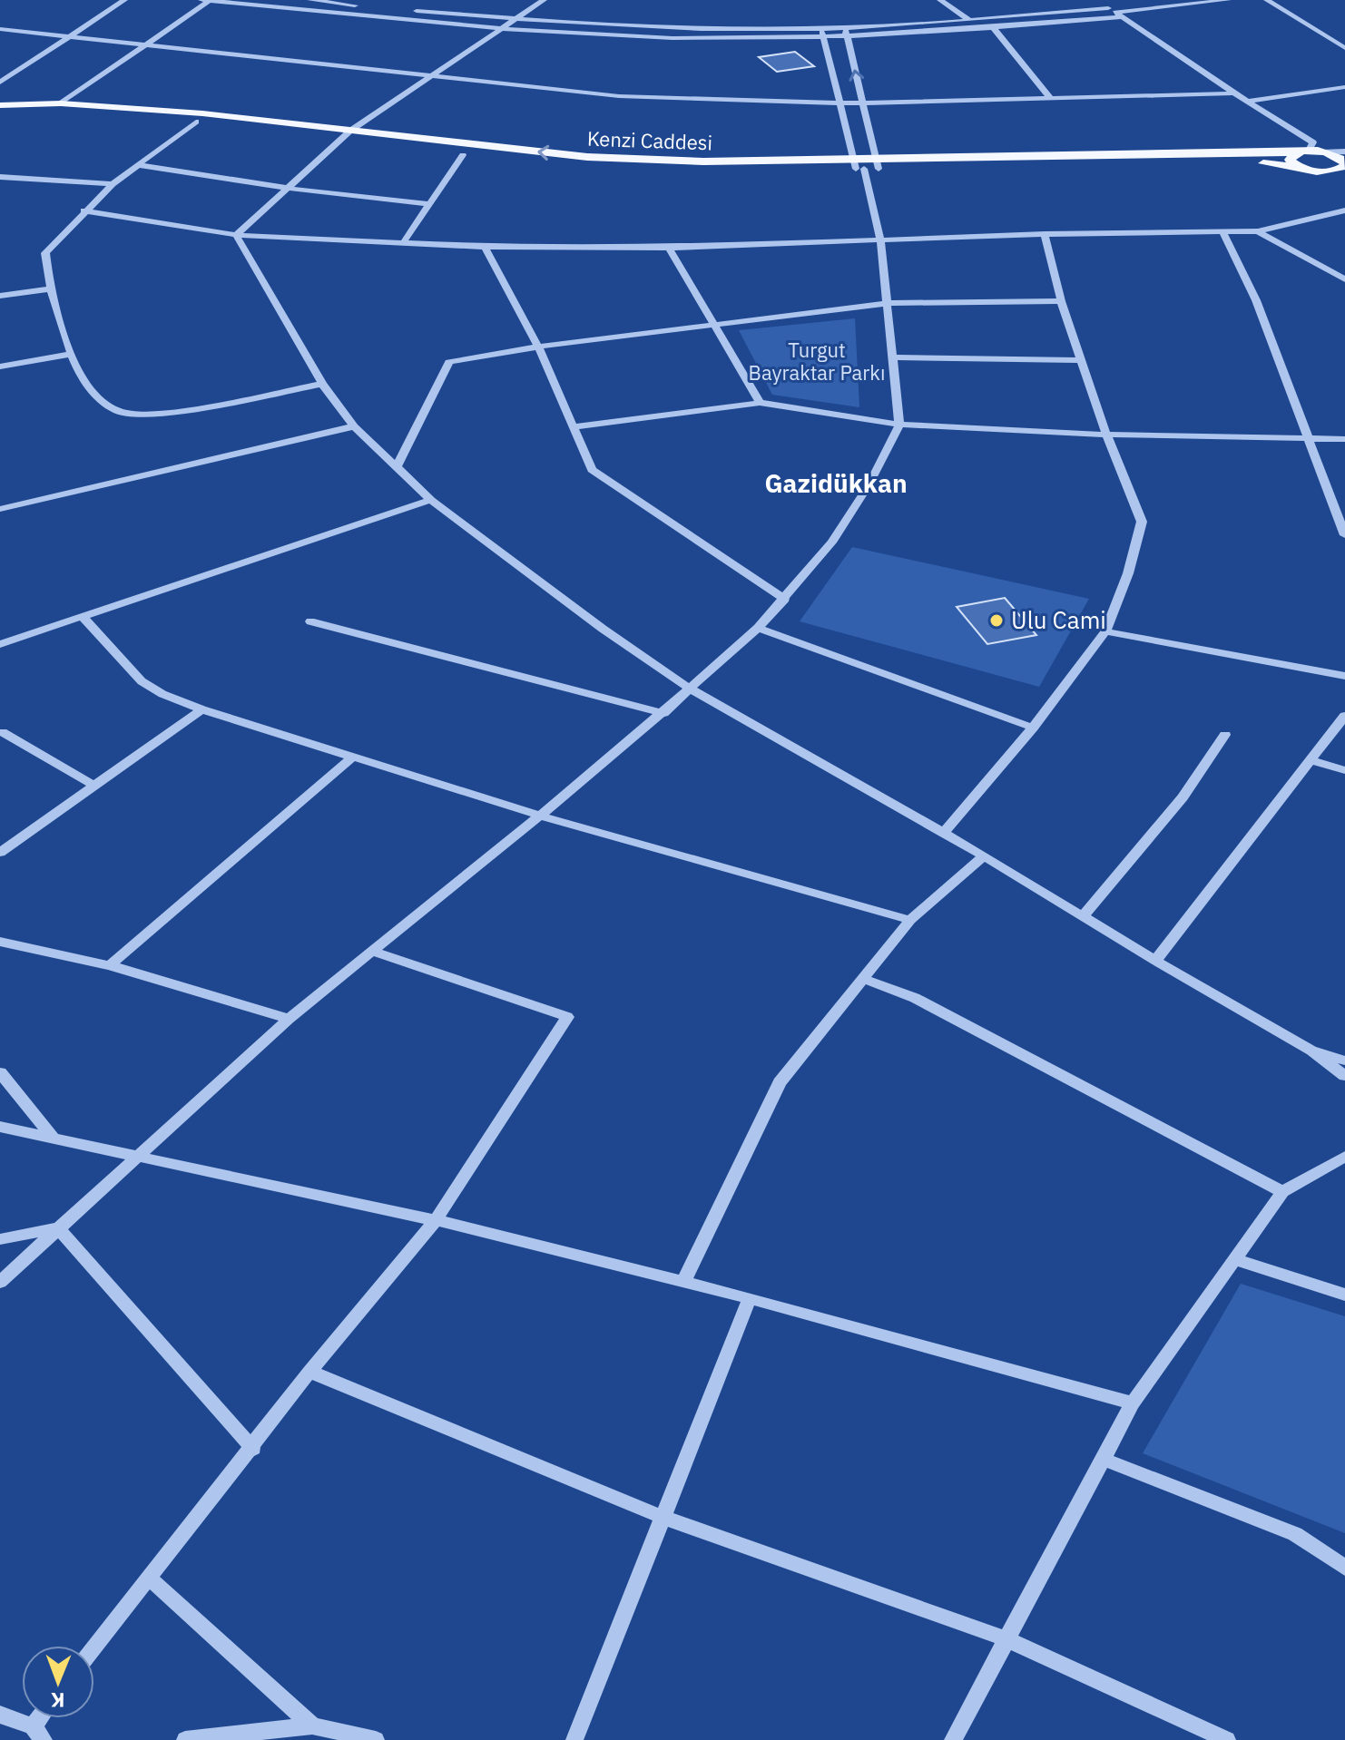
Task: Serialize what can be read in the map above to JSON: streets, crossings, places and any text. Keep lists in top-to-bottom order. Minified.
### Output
{"streets":{"main road":["Kenzi Caddesi"]},"districts":["Gazidükkan"],"parks":["Turgut Bayraktar Parkı"],"places":["Ulu Cami"],"north":"bottom"}
